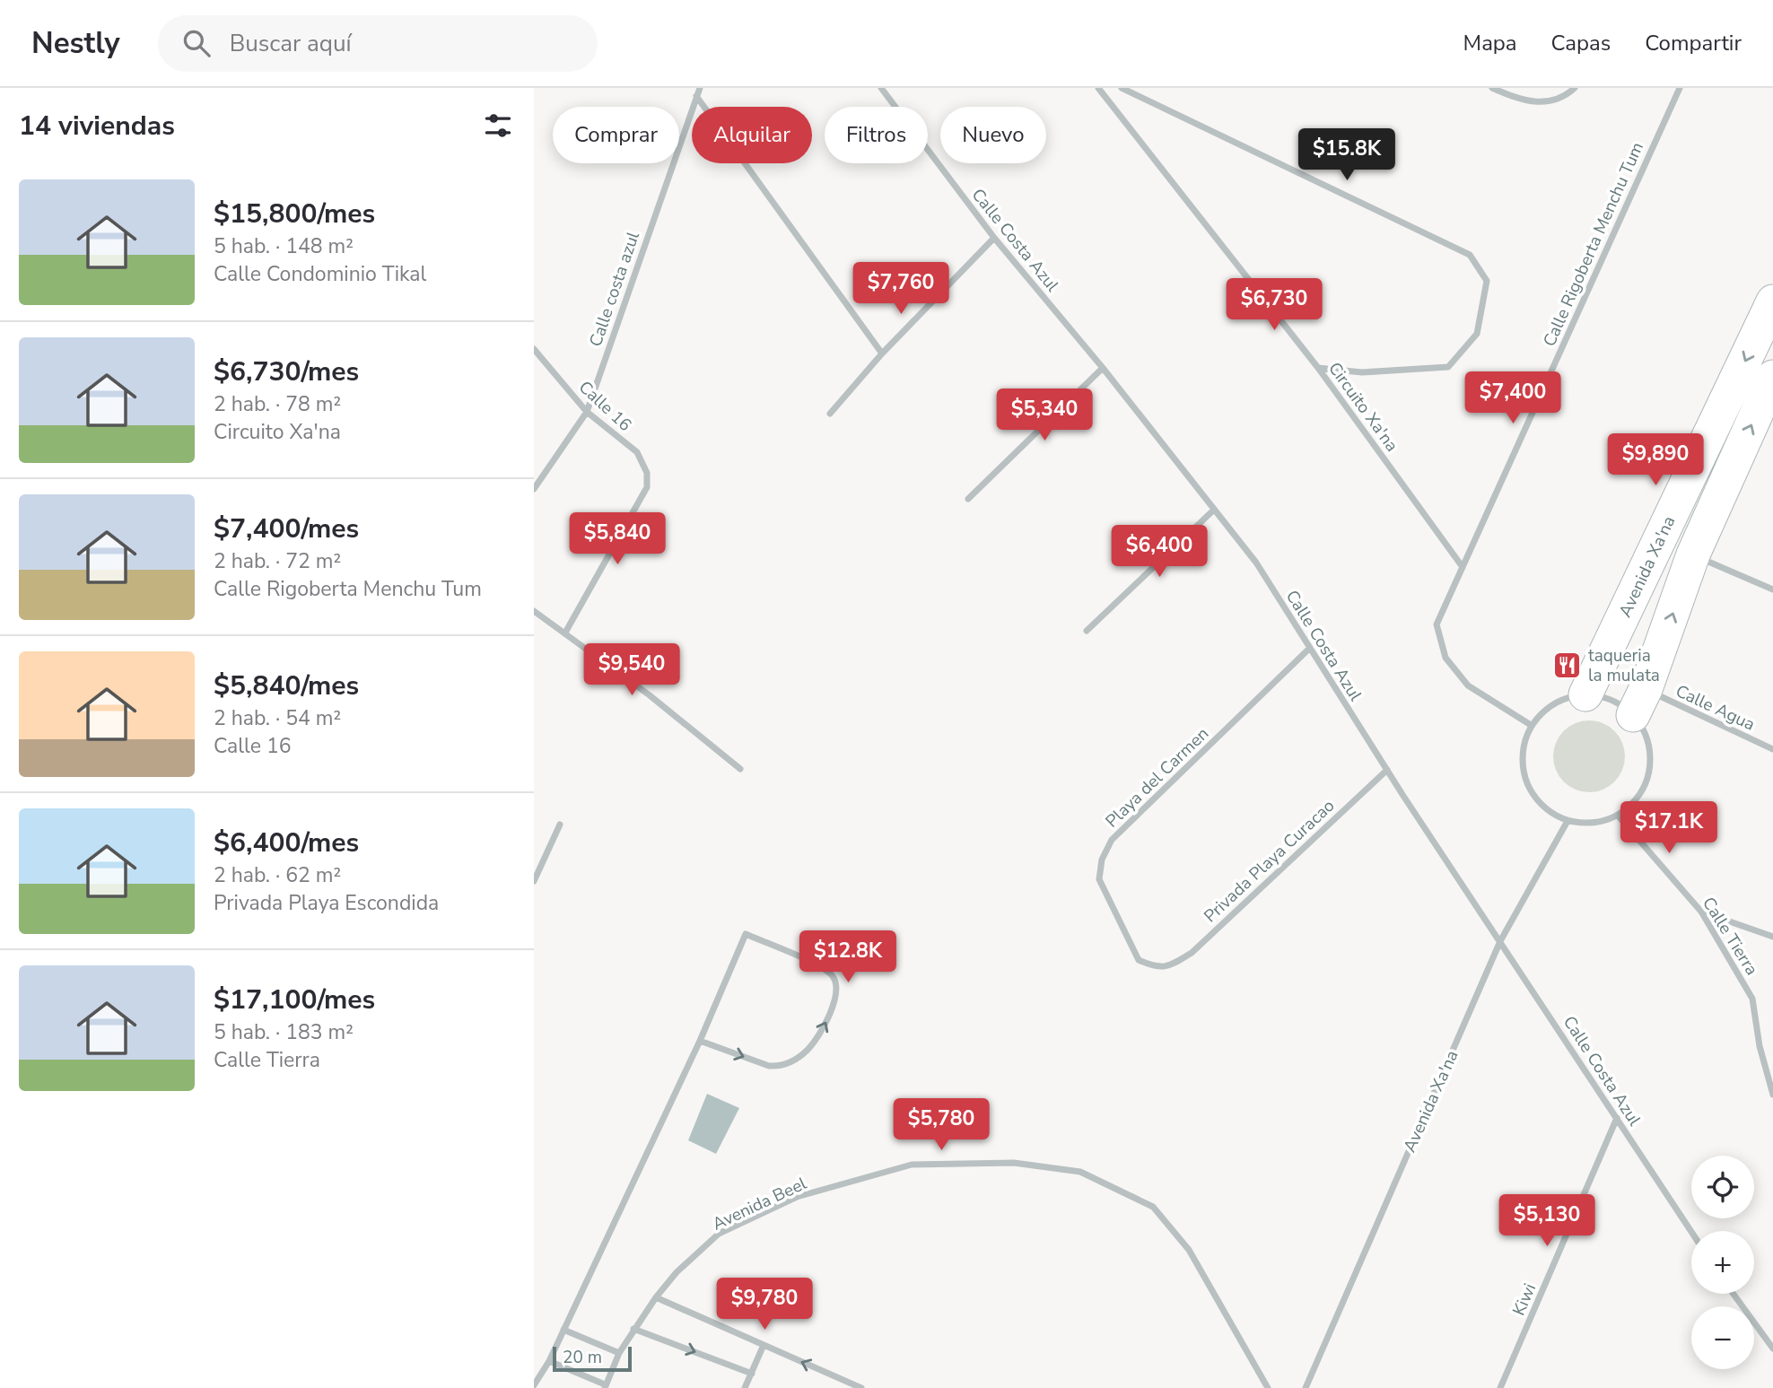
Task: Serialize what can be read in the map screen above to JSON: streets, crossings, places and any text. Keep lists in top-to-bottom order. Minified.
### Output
{"streets":{"street":["Calle Costa Azul","Calle Rigoberta Menchu Tum","Calle costa azul","Calle 16","Circuito Xa'na","Avenida Xa'na","Calle Agua","Playa del Carmen","Privada Playa Curacao","Calle Tierra","Avenida Beel","Kiwi"]},"crossings":[["Calle Costa Azul","Avenida Xa'na"],["Calle Costa Azul","Playa del Carmen"],["Calle Costa Azul","Privada Playa Curacao"],["Calle Costa Azul","Kiwi"],["Calle Rigoberta Menchu Tum","Circuito Xa'na"],["Calle Rigoberta Menchu Tum","Avenida Xa'na"],["Calle Rigoberta Menchu Tum","Calle Agua"],["Calle Rigoberta Menchu Tum","Calle Tierra"],["Calle costa azul","Calle 16"],["Avenida Xa'na","Calle Agua"],["Avenida Xa'na","Calle Tierra"],["Calle Agua","Calle Tierra"],["Playa del Carmen","Privada Playa Curacao"]],"places":{"restaurant":["taqueria la mulata"]},"scale_bar":"20 m","page":{"header":"Nestly","search":"Buscar aquí","nav":["Mapa","Capas","Compartir"],"heading":"14 viviendas","chip":["Comprar","Alquilar","Filtros","Nuevo"],"price":["$15.8K","$7,760","$6,730","$7,400","$5,340","$9,890","$5,840","$6,400","$9,540","$17.1K","$12.8K","$5,780","$5,130","$9,780"],"list":[{"name":"$15,800/mes","note":"5 hab. · 148 m² · Calle Condominio Tikal"},{"name":"$6,730/mes","note":"2 hab. · 78 m² · Circuito Xa'na"},{"name":"$7,400/mes","note":"2 hab. · 72 m² · Calle Rigoberta Menchu Tum"},{"name":"$5,840/mes","note":"2 hab. · 54 m² · Calle 16"},{"name":"$6,400/mes","note":"2 hab. · 62 m² · Privada Playa Escondida"},{"name":"$17,100/mes","note":"5 hab. · 183 m² · Calle Tierra"}],"map_buttons":["+","−"],"scale":"20 m"}}
